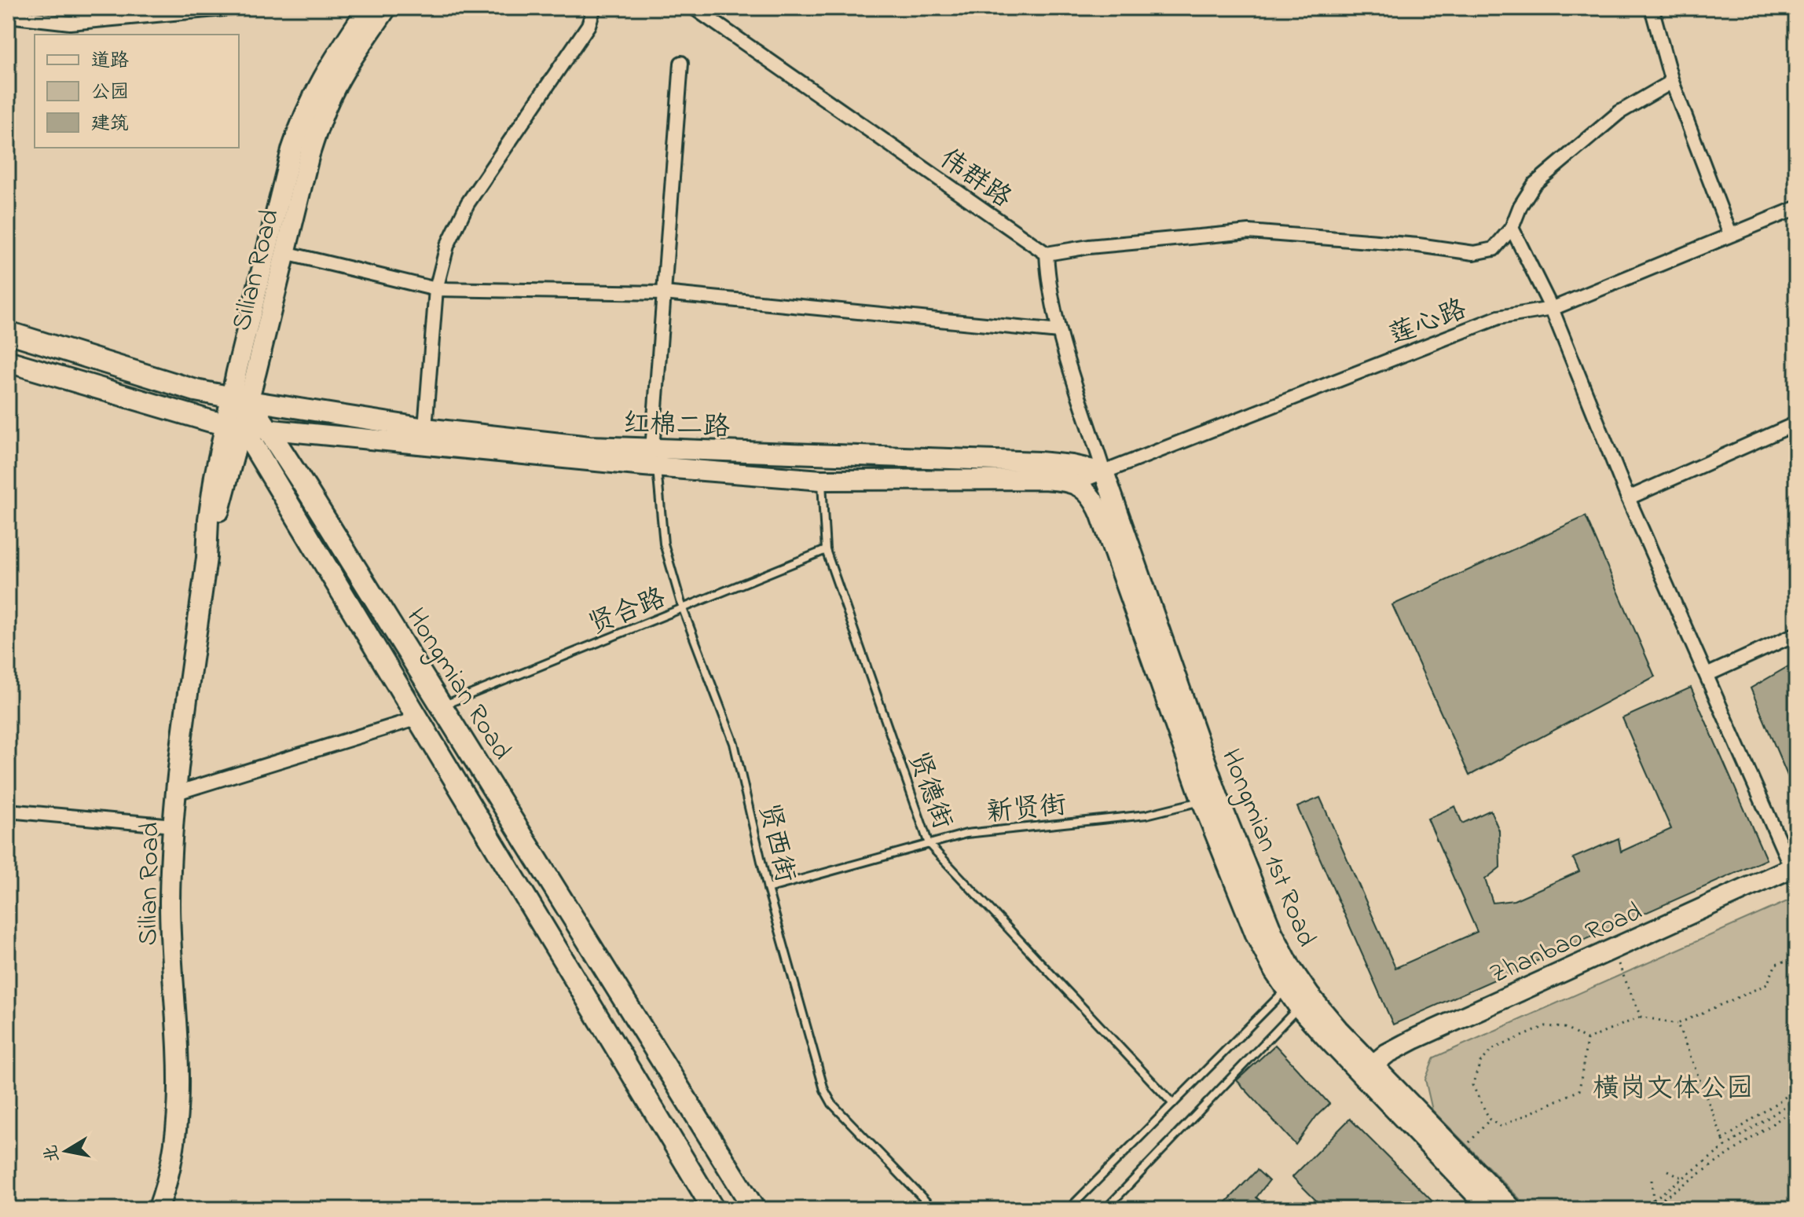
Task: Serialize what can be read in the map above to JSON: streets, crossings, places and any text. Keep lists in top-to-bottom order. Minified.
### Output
{"streets":{"main road":["Silian Road","红棉二路","Hongmian Road","Hongmian 1st Road","Zhanbao Road"],"street":["伟群路","莲心路"],"lane":["贤合路","贤德街","新贤街","贤西街"]},"crossings":[["Silian Road","红棉二路"],["Silian Road","Hongmian Road"],["莲心路","红棉二路"],["莲心路","Hongmian 1st Road"],["红棉二路","Hongmian Road"],["红棉二路","贤德街"],["红棉二路","贤西街"],["红棉二路","Hongmian 1st Road"],["贤合路","Hongmian Road"],["贤合路","贤德街"],["贤合路","贤西街"],["贤德街","新贤街"],["新贤街","贤西街"],["新贤街","Hongmian 1st Road"],["Hongmian 1st Road","Zhanbao Road"]],"parks":["横岗文体公园"],"legend":["道路","公园","建筑"],"north":"left"}
